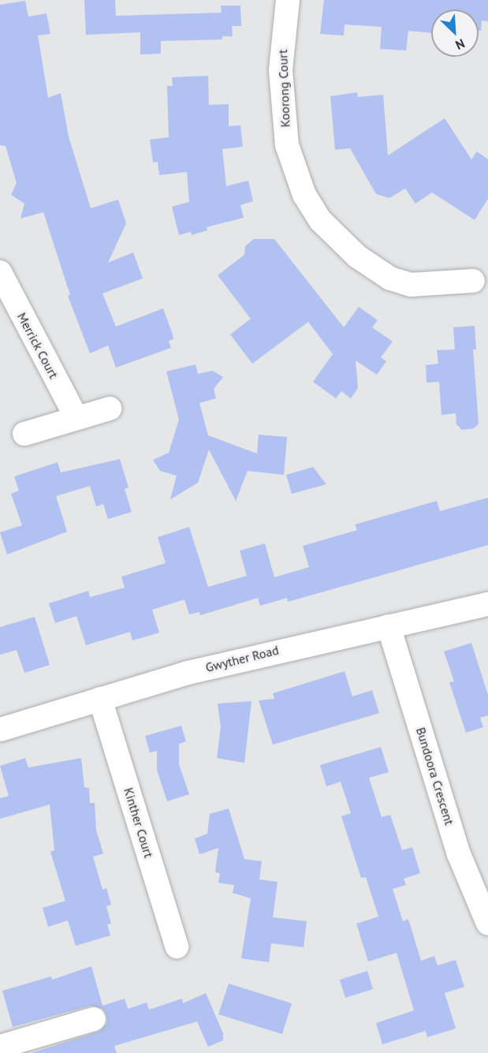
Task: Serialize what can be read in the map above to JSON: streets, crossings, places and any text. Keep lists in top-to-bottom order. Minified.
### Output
{"streets":{"street":["Koorong Court","Merrick Court","Gwyther Road","Bundoora Crescent","Kinther Court"]},"crossings":[["Gwyther Road","Bundoora Crescent"],["Gwyther Road","Kinther Court"]],"north":"bottom right"}
